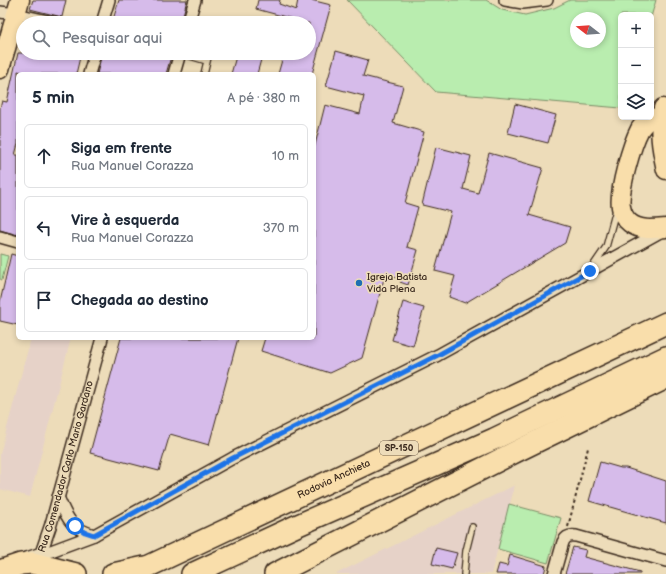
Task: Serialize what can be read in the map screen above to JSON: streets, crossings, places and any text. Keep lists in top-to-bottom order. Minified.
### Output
{"streets":{"highway":["SP-150","Rodovia Anchieta"],"street":["Rua Comendador Carlo Mario Gardano"]},"places":["Igreja Batista Vida Plena"],"north":"left","page":{"map_buttons":["+","−"],"search":"Pesquisar aqui","heading":["5 min","A pé · 380 m"],"list":[["Siga em frente","Rua Manuel Corazza","10 m"],["Vire à esquerda","Rua Manuel Corazza","370 m"],"Chegada ao destino"]}}
